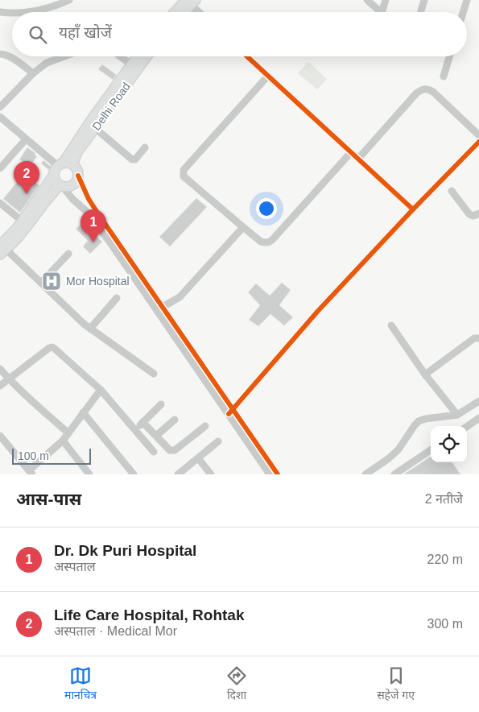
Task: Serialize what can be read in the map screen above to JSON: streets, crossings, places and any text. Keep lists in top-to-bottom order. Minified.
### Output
{"streets":{"main road":["Delhi Road"]},"places":{"hospital":["Mor Hospital"]},"scale_bar":"100 m","page":{"search":"यहाँ खोजें","pins":["2","1"],"scale":"100 m","heading":["आस-पास","2 नतीजे"],"list":[{"mark":"1","name":"Dr. Dk Puri Hospital","note":"अस्पताल","value":"220 m"},{"mark":"2","name":"Life Care Hospital, Rohtak","note":"अस्पताल · Medical Mor","value":"300 m"}],"nav":["मानचित्र","दिशा","सहेजे गए"]}}
